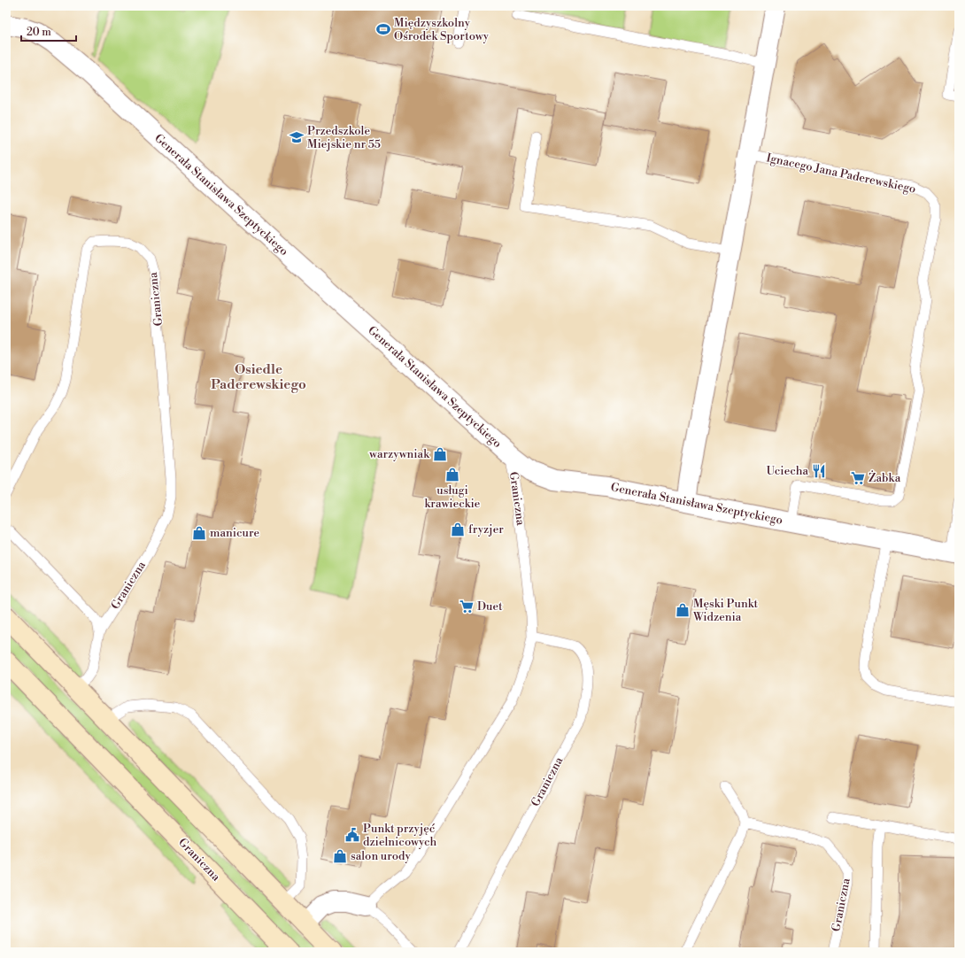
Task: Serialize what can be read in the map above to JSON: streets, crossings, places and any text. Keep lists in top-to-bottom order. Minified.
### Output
{"streets":{"street":["Generała Stanisława Szeptyckiego","Graniczna"],"lane":["Ignacego Jana Paderewskiego"]},"crossings":[["Ignacego Jana Paderewskiego","Generała Stanisława Szeptyckiego"]],"districts":["Osiedle Paderewskiego"],"places":{"sports":["Międzyszkolny Ośrodek Sportowy"],"school or university":["Przedszkole Miejskie nr 55"],"shop":["warzywniak","usługi krawieckie","fryzjer","manicure","Męski Punkt Widzenia","salon urody"],"restaurant":["Uciecha"],"supermarket":["Żabka","Duet"],"public building":["Punkt przyjęć dzielnicowych"]},"scale_bar":"20 m"}
